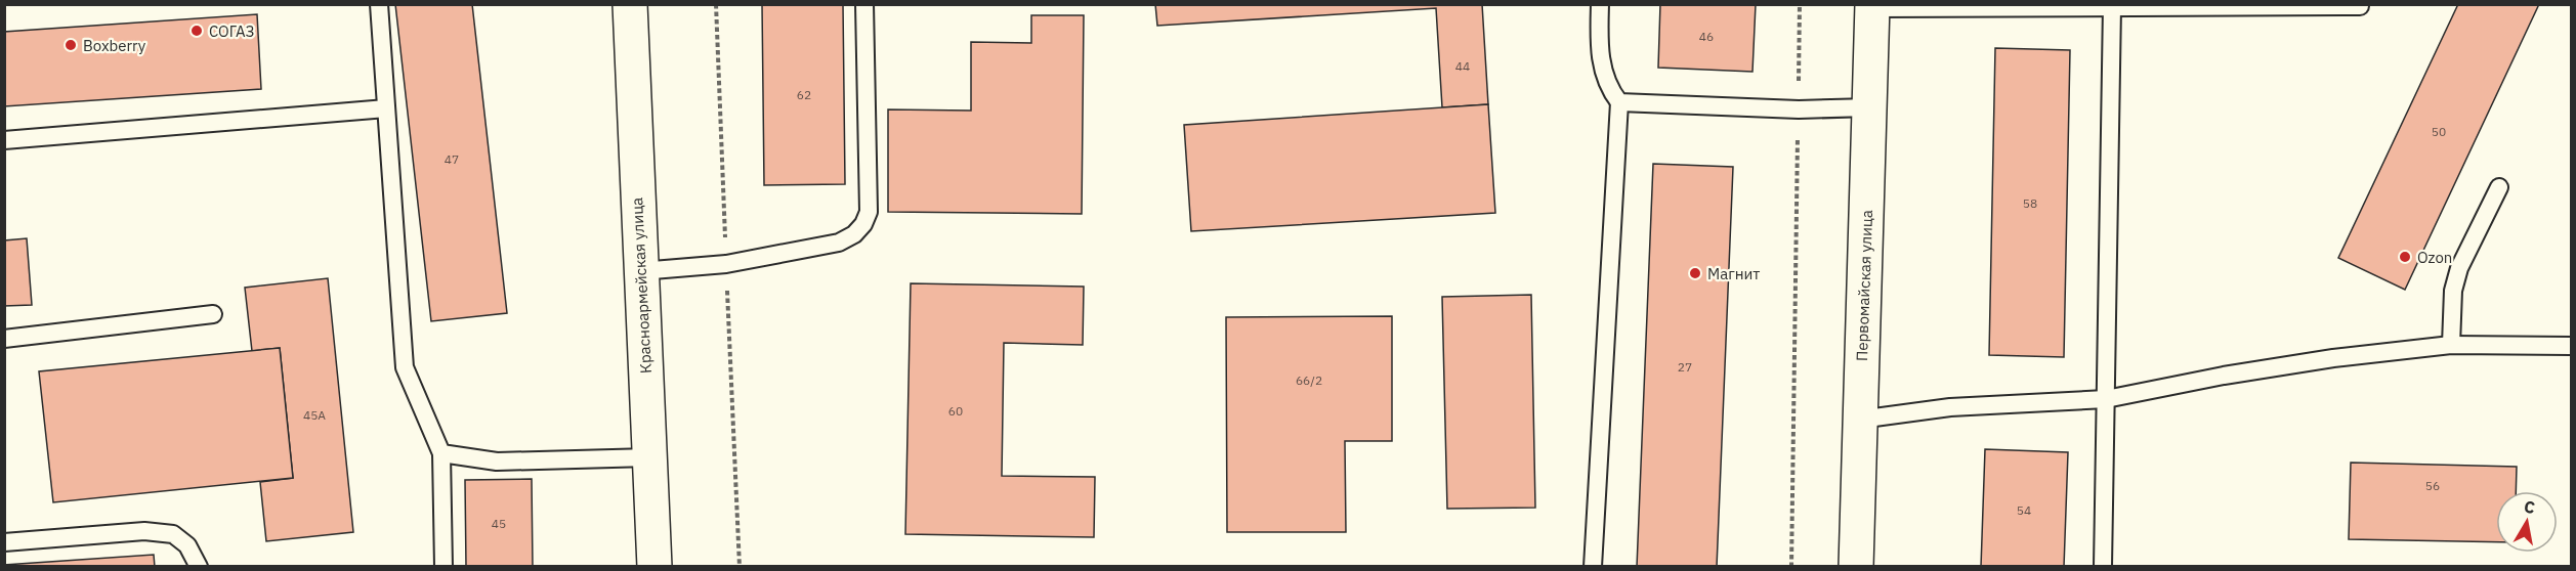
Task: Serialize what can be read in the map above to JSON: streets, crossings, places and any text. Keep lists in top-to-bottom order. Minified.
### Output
{"streets":{"street":["Красноармейская улица","Первомайская улица"]},"places":["СОГАЗ","Boxberry","Ozon","Магнит"],"house_numbers":["46","44","62","50","47","58","27","66/2","60","45А","56","54","45"],"north":"top"}
